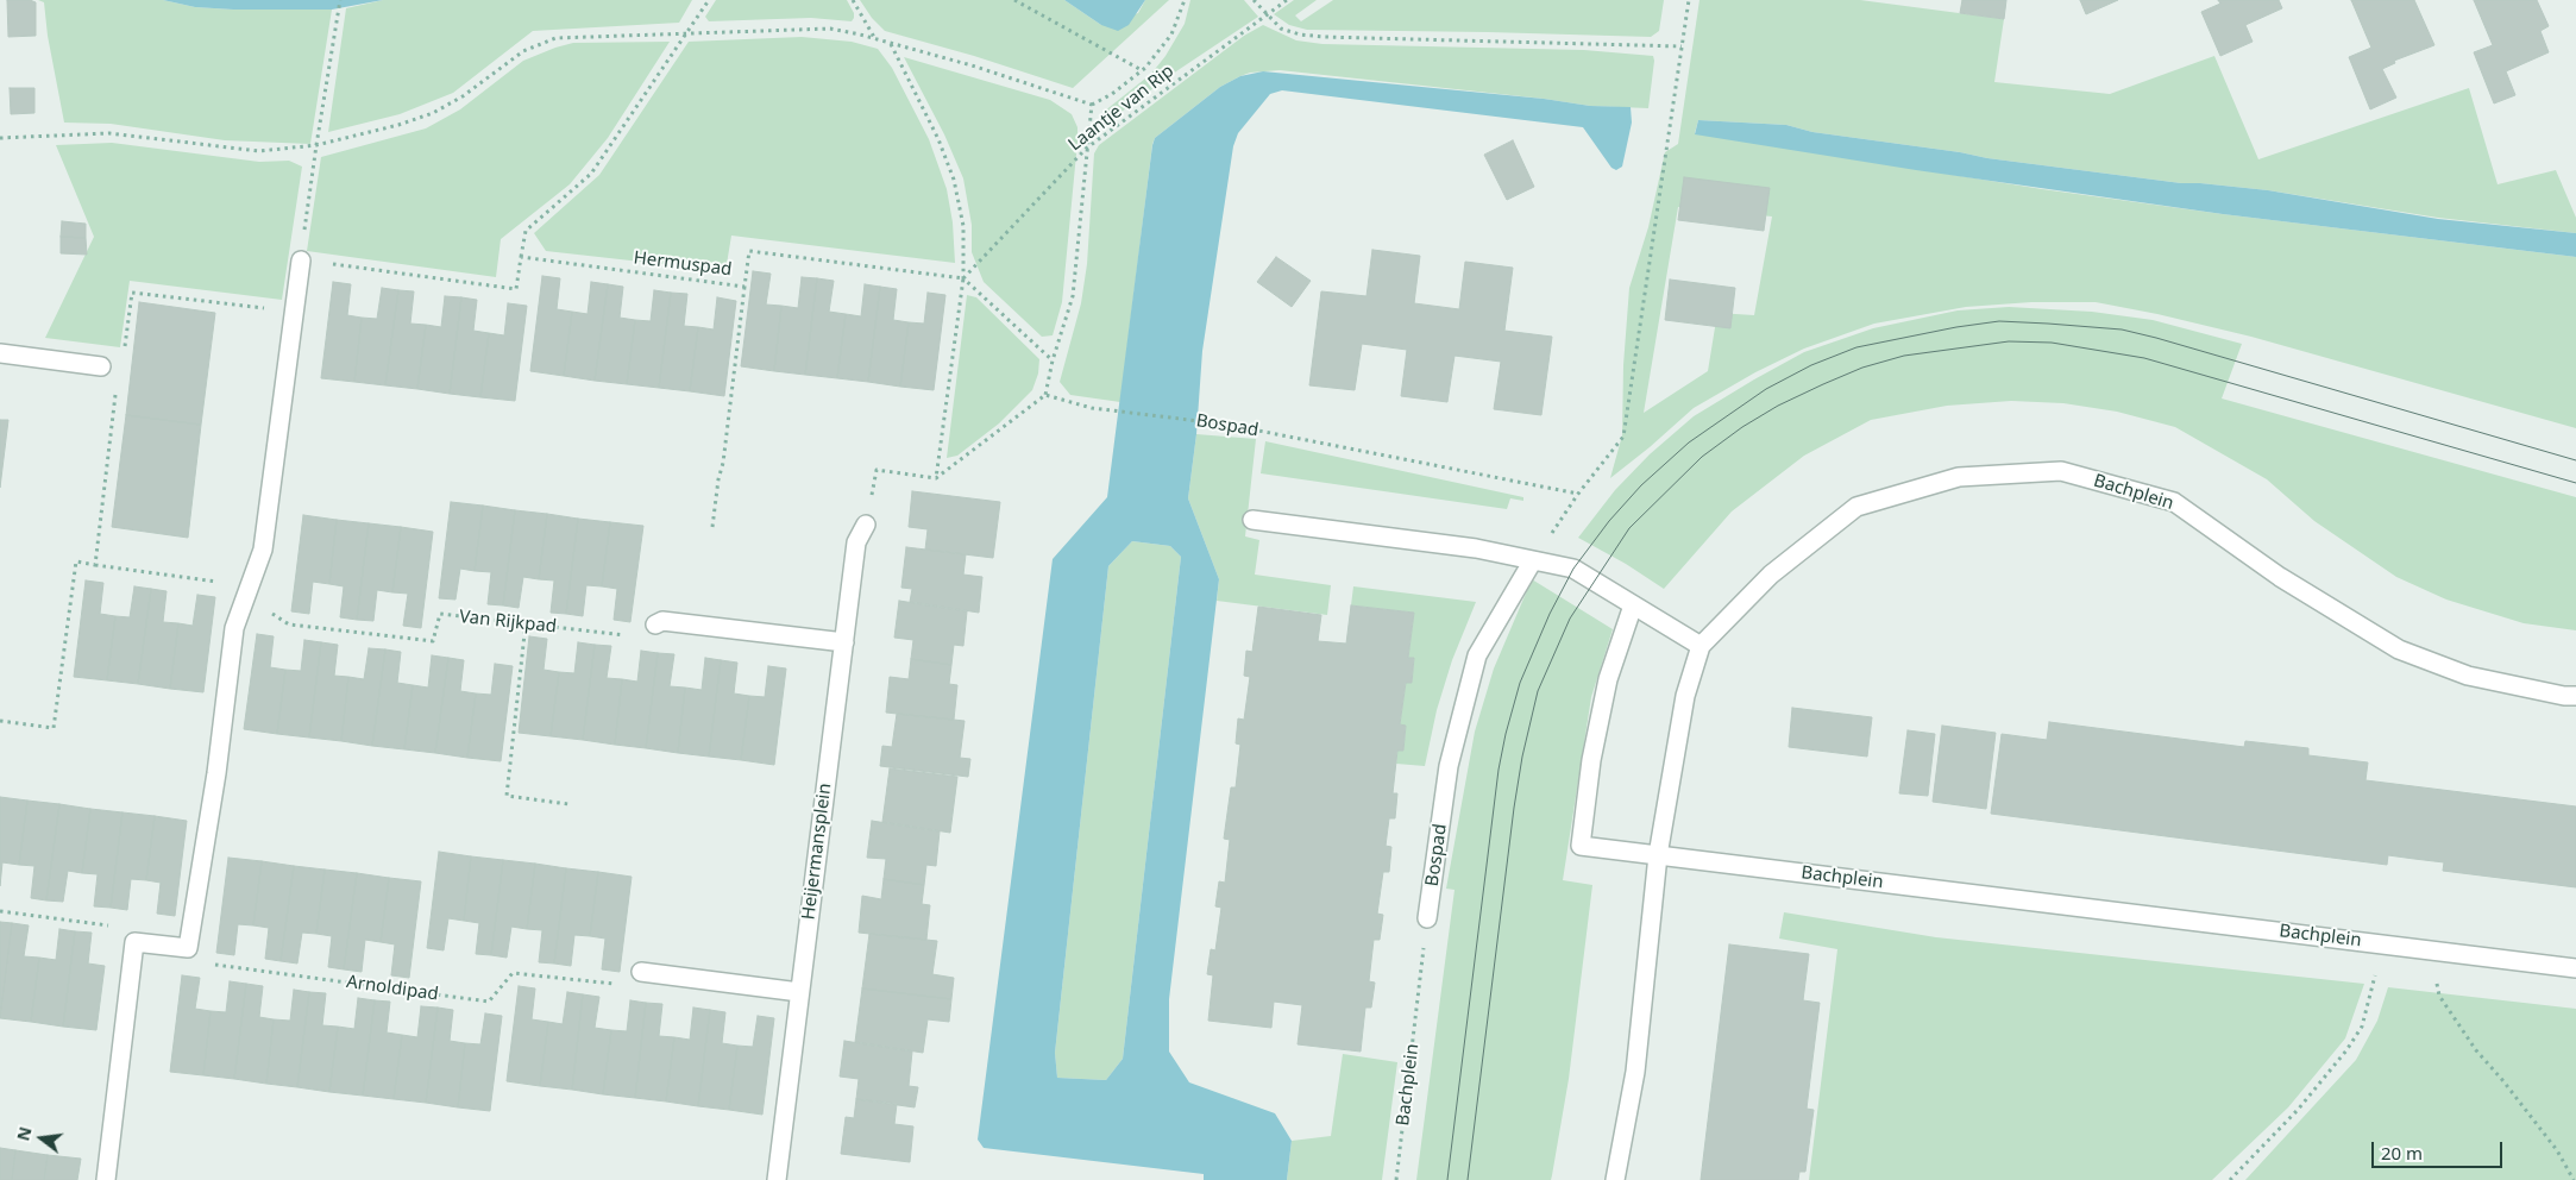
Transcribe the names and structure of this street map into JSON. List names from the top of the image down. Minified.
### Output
{"streets":{"street":["Bospad","Bachplein","Heijermansplein"],"path":["Laantje van Rip","Hermuspad","Van Rijkpad","Arnoldipad"]},"crossings":[["Laantje van Rip","Hermuspad"],["Bospad","Bachplein"]],"scale_bar":"20 m","north":"left"}
